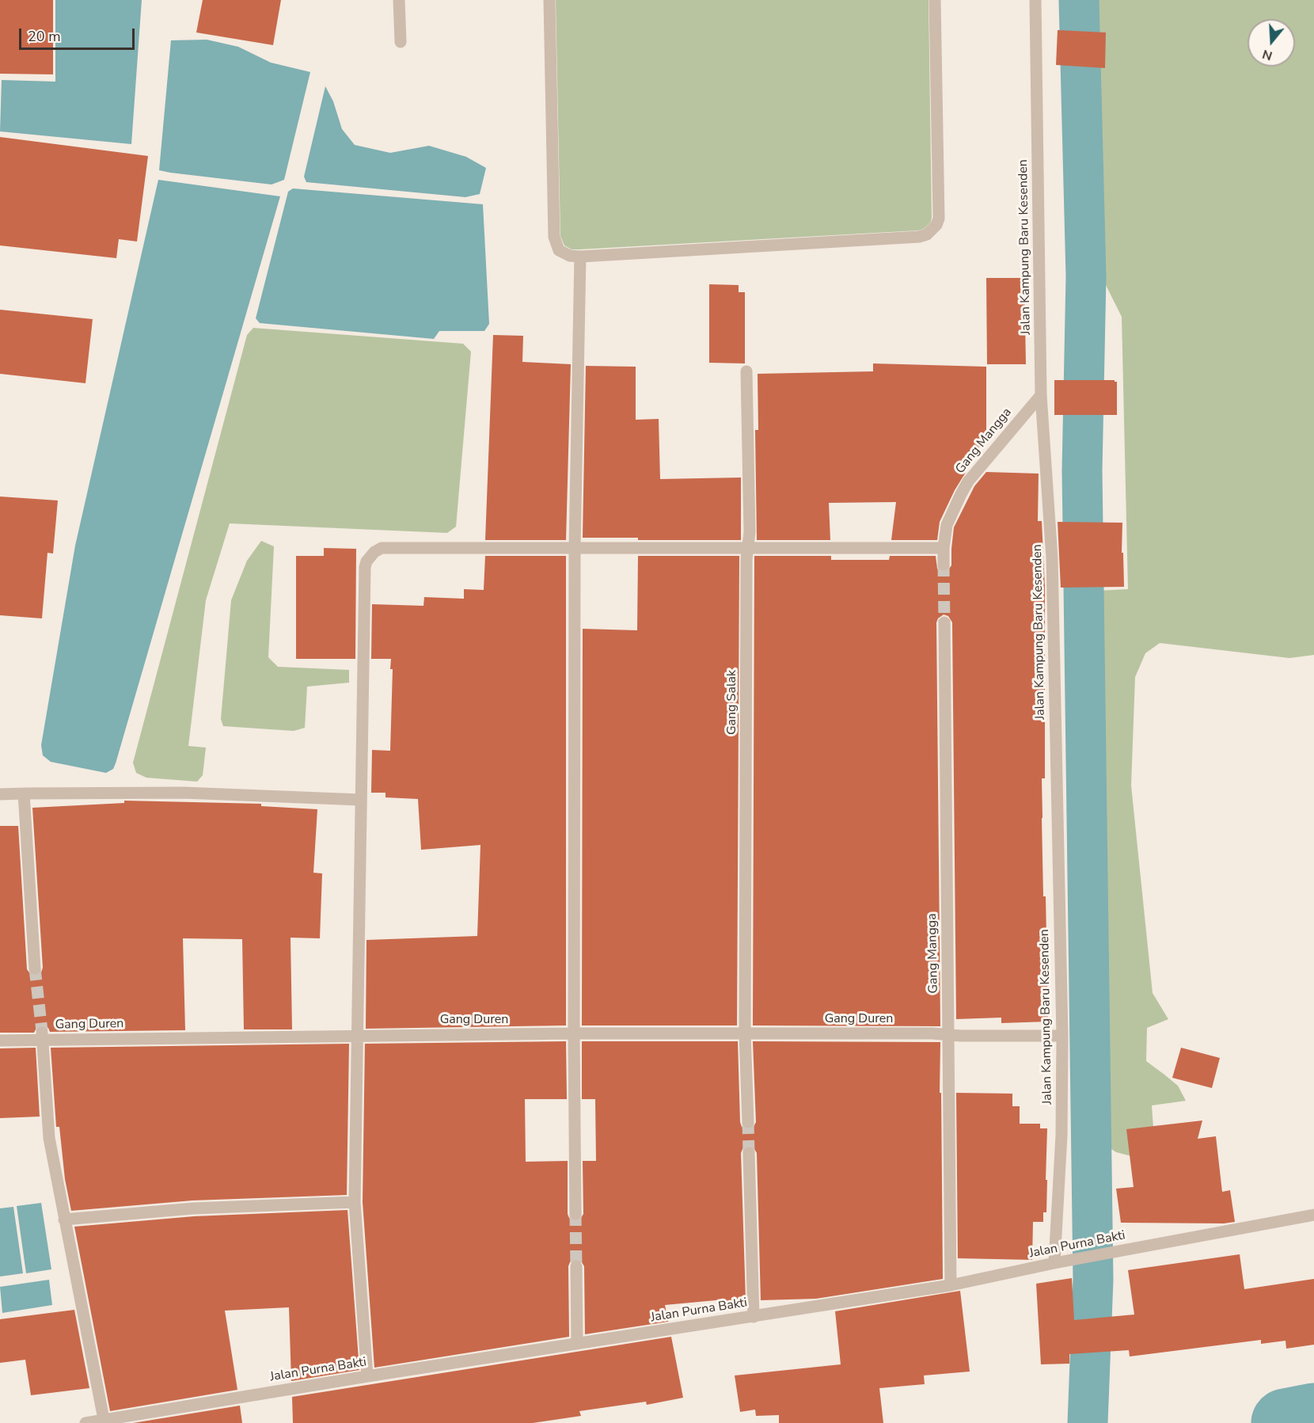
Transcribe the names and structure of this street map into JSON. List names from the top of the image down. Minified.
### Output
{"streets":{"street":["Jalan Kampung Baru Kesenden","Gang Mangga","Gang Salak","Gang Duren","Jalan Purna Bakti"]},"crossings":[["Jalan Kampung Baru Kesenden","Gang Mangga"],["Jalan Kampung Baru Kesenden","Gang Duren"],["Jalan Kampung Baru Kesenden","Jalan Purna Bakti"],["Gang Mangga","Gang Duren"],["Gang Mangga","Jalan Purna Bakti"],["Gang Salak","Gang Duren"]],"scale_bar":"20 m","north":"bottom"}
